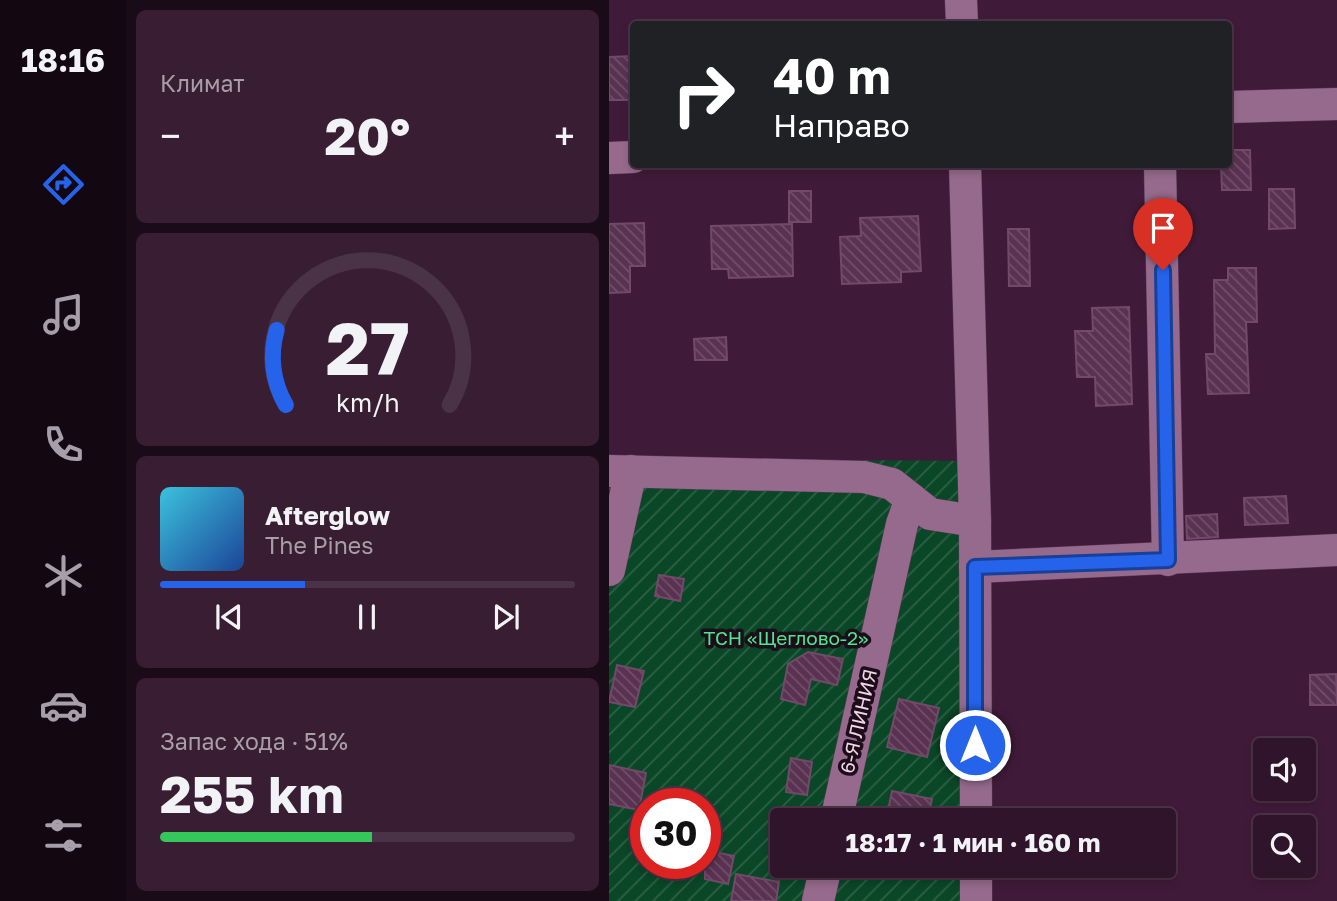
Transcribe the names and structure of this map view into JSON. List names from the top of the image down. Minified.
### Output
{"streets":{"street":["6-Я ЛИНИЯ"]},"parks":["ТСН «Щеглово-2»"],"page":{"tabs":"18:16","tile":["Климат",["Запас хода · 51%","255 km"]],"turn":["40 m","Направо"],"heat":["−","20°","+"],"song":["Afterglow","The Pines"],"limit":"30","trip":"18:17 · 1 мин · 160 m","gauge":["27","km/h"]}}
